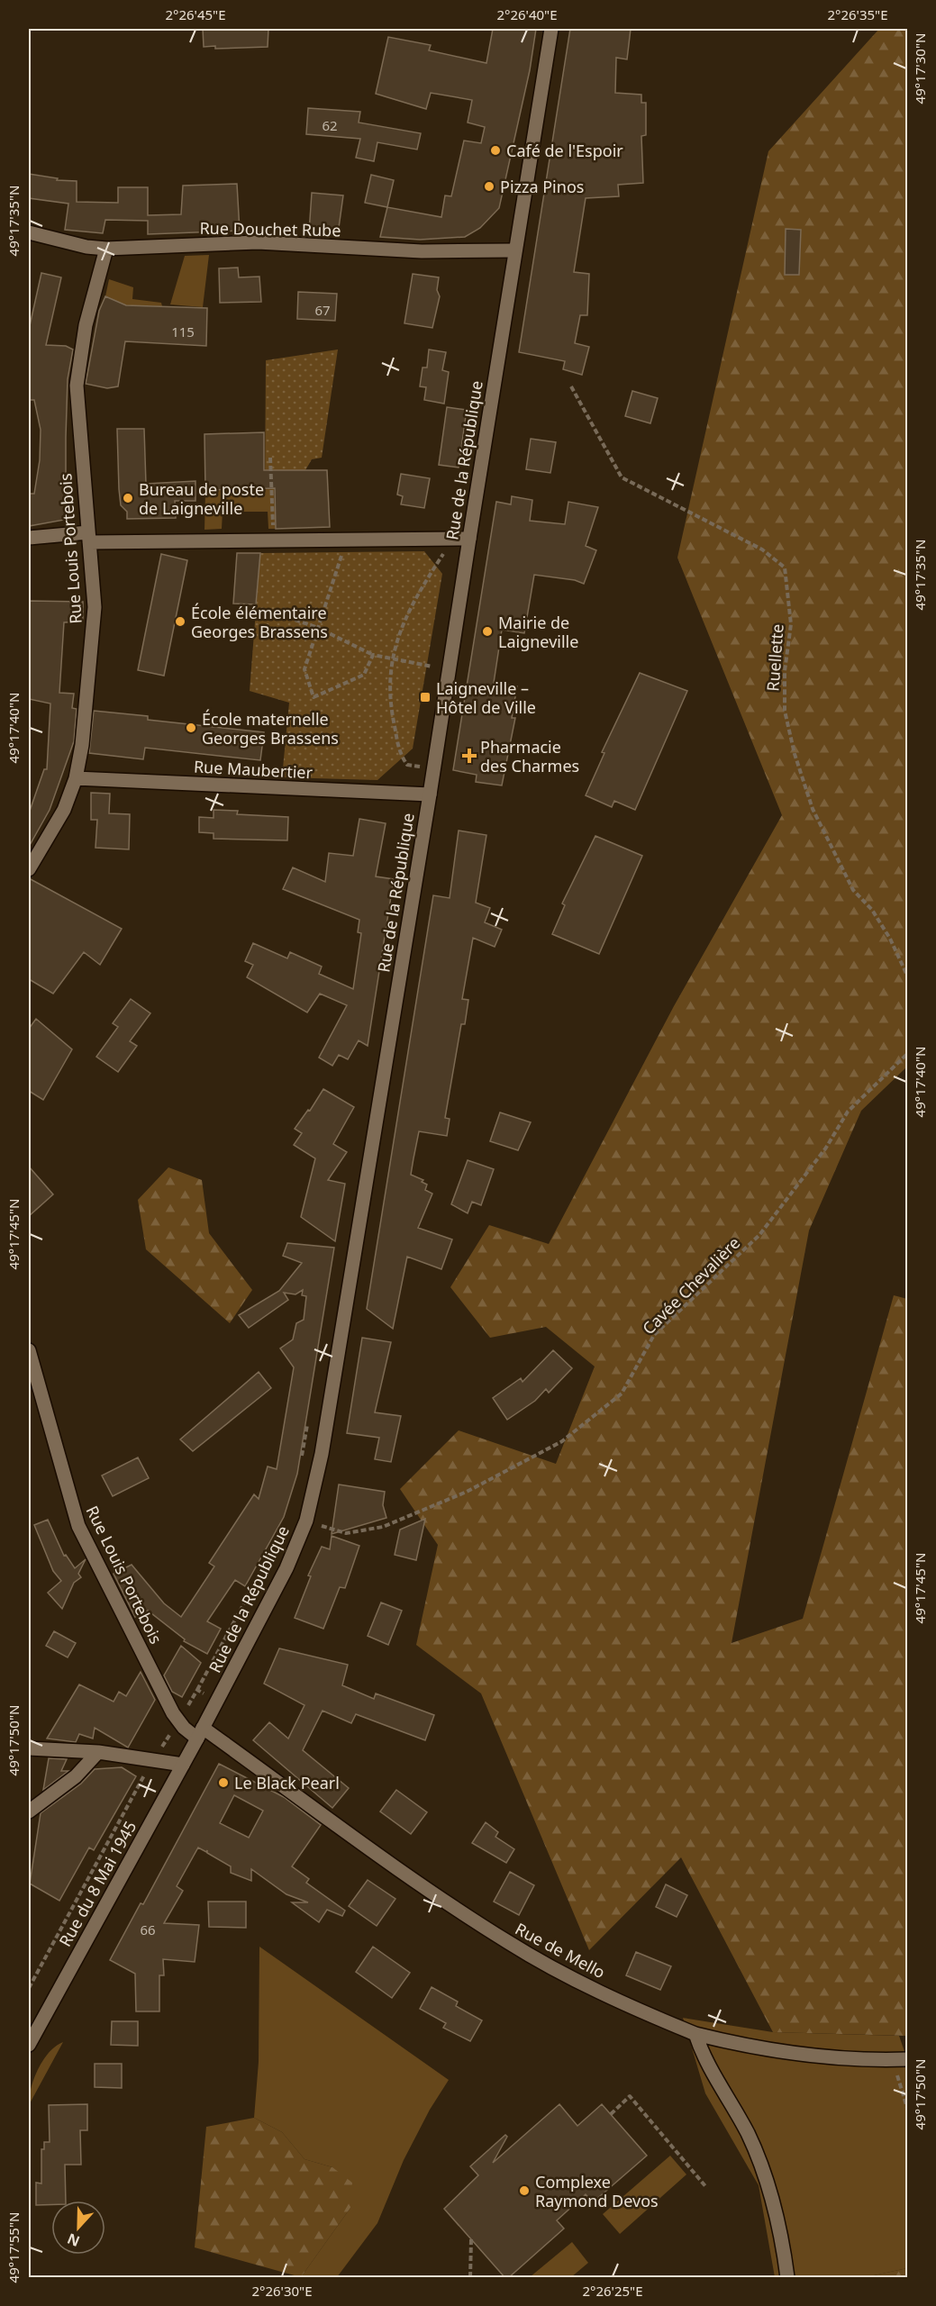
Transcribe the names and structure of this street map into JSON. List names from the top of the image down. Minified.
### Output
{"streets":{"street":["Rue Douchet Rube","Rue de la République","Rue Louis Portebois","Rue Maubertier","Rue du 8 Mai 1945","Rue de Mello"],"path":["Ruellette","Cavée Chevalière"]},"crossings":[["Rue Douchet Rube","Rue de la République"],["Rue Douchet Rube","Rue Louis Portebois"],["Rue de la République","Rue Louis Portebois"],["Rue de la République","Rue Maubertier"],["Rue de la République","Cavée Chevalière"],["Rue de la République","Rue du 8 Mai 1945"],["Rue de la République","Rue de Mello"],["Rue Louis Portebois","Rue Maubertier"],["Rue Louis Portebois","Rue du 8 Mai 1945"],["Rue Louis Portebois","Rue de Mello"],["Rue du 8 Mai 1945","Rue de Mello"]],"places":{"other":["Café de l'Espoir","Pizza Pinos","Bureau de poste de Laigneville","École élémentaire Georges Brassens","Mairie de Laigneville","École maternelle Georges Brassens","Le Black Pearl","Complexe Raymond Devos"],"transit":["Laigneville – Hôtel de Ville"],"health":["Pharmacie des Charmes"]},"house_numbers":["62","67","115","66"],"north":"bottom","coordinates":["2°26'45\"E","2°26'40\"E","2°26'35\"E","49°17'30\"N","49°17'35\"N","49°17'40\"N","49°17'45\"N","49°17'50\"N","49°17'55\"N","2°26'30\"E","2°26'25\"E"]}
